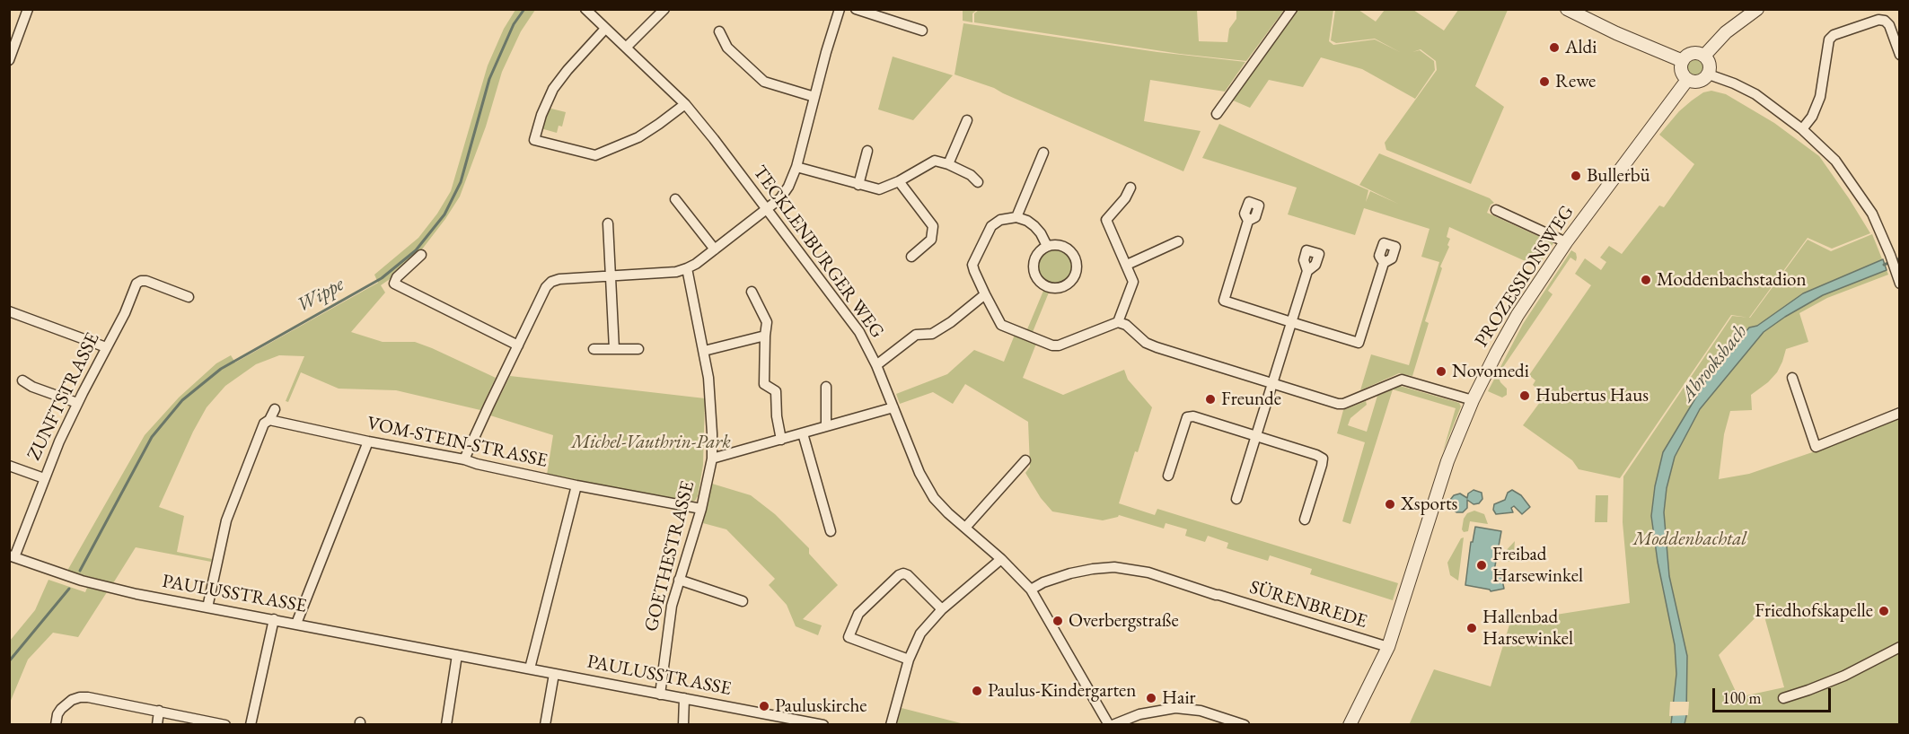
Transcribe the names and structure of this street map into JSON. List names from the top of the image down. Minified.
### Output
{"streets":{"street":["TECKLENBURGER WEG","PROZESSIONSWEG","ZUNFTSTRASSE","VOM-STEIN-STRASSE","GOETHESTRASSE","PAULUSSTRASSE","SÜRENBREDE"]},"crossings":[["TECKLENBURGER WEG","SÜRENBREDE"],["PROZESSIONSWEG","SÜRENBREDE"],["ZUNFTSTRASSE","PAULUSSTRASSE"],["VOM-STEIN-STRASSE","GOETHESTRASSE"],["GOETHESTRASSE","PAULUSSTRASSE"]],"water":["Wippe","Abrooksbach"],"parks":["Michel-Vauthrin-Park","Moddenbachtal"],"places":["Aldi","Rewe","Bullerbü","Moddenbachstadion","Novomedi","Hubertus Haus","Freunde","Xsports","Freibad Harsewinkel","Friedhofskapelle","Overbergstraße","Hallenbad Harsewinkel","Paulus-Kindergarten","Hair","Pauluskirche"],"scale_bar":"100 m"}
